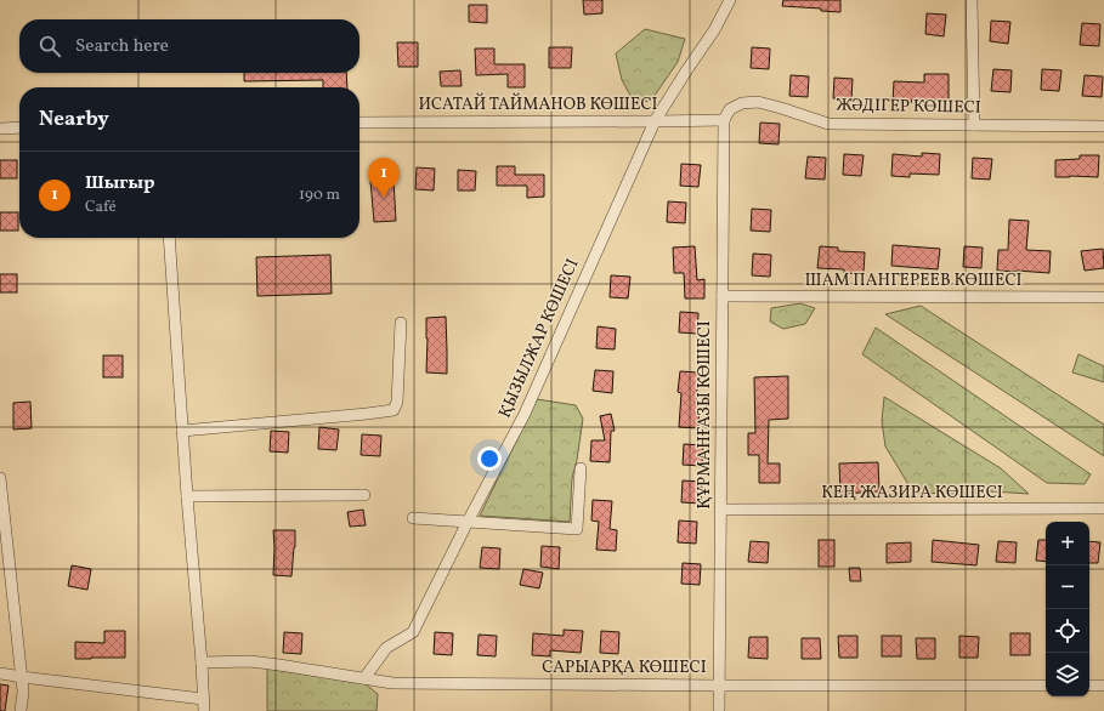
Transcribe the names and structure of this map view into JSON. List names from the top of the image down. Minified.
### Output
{"streets":{"street":["ИСАТАЙ ТАЙМАНОВ КӨШЕСІ","ЖӘДІГЕР КӨШЕСІ","ШАМ ПАНГЕРЕЕВ КӨШЕСІ","ҚЫЗЫЛЖАР КӨШЕСІ","ҚҰРМАНҒАЗЫ КӨШЕСІ","КЕҢ ЖАЗИРА КӨШЕСІ","САРЫАРҚА КӨШЕСІ"]},"crossings":[["ИСАТАЙ ТАЙМАНОВ КӨШЕСІ","ЖӘДІГЕР КӨШЕСІ"],["ИСАТАЙ ТАЙМАНОВ КӨШЕСІ","ҚЫЗЫЛЖАР КӨШЕСІ"],["ИСАТАЙ ТАЙМАНОВ КӨШЕСІ","ҚҰРМАНҒАЗЫ КӨШЕСІ"],["ЖӘДІГЕР КӨШЕСІ","ҚҰРМАНҒАЗЫ КӨШЕСІ"],["ШАМ ПАНГЕРЕЕВ КӨШЕСІ","ҚҰРМАНҒАЗЫ КӨШЕСІ"],["ҚЫЗЫЛЖАР КӨШЕСІ","САРЫАРҚА КӨШЕСІ"],["ҚҰРМАНҒАЗЫ КӨШЕСІ","КЕҢ ЖАЗИРА КӨШЕСІ"],["ҚҰРМАНҒАЗЫ КӨШЕСІ","САРЫАРҚА КӨШЕСІ"]],"page":{"search":"Search here","heading":"Nearby","list":[{"mark":"1","name":"Шыгыр","note":"Café","value":"190 m"}],"pins":"1","map_buttons":["+","−"]}}
